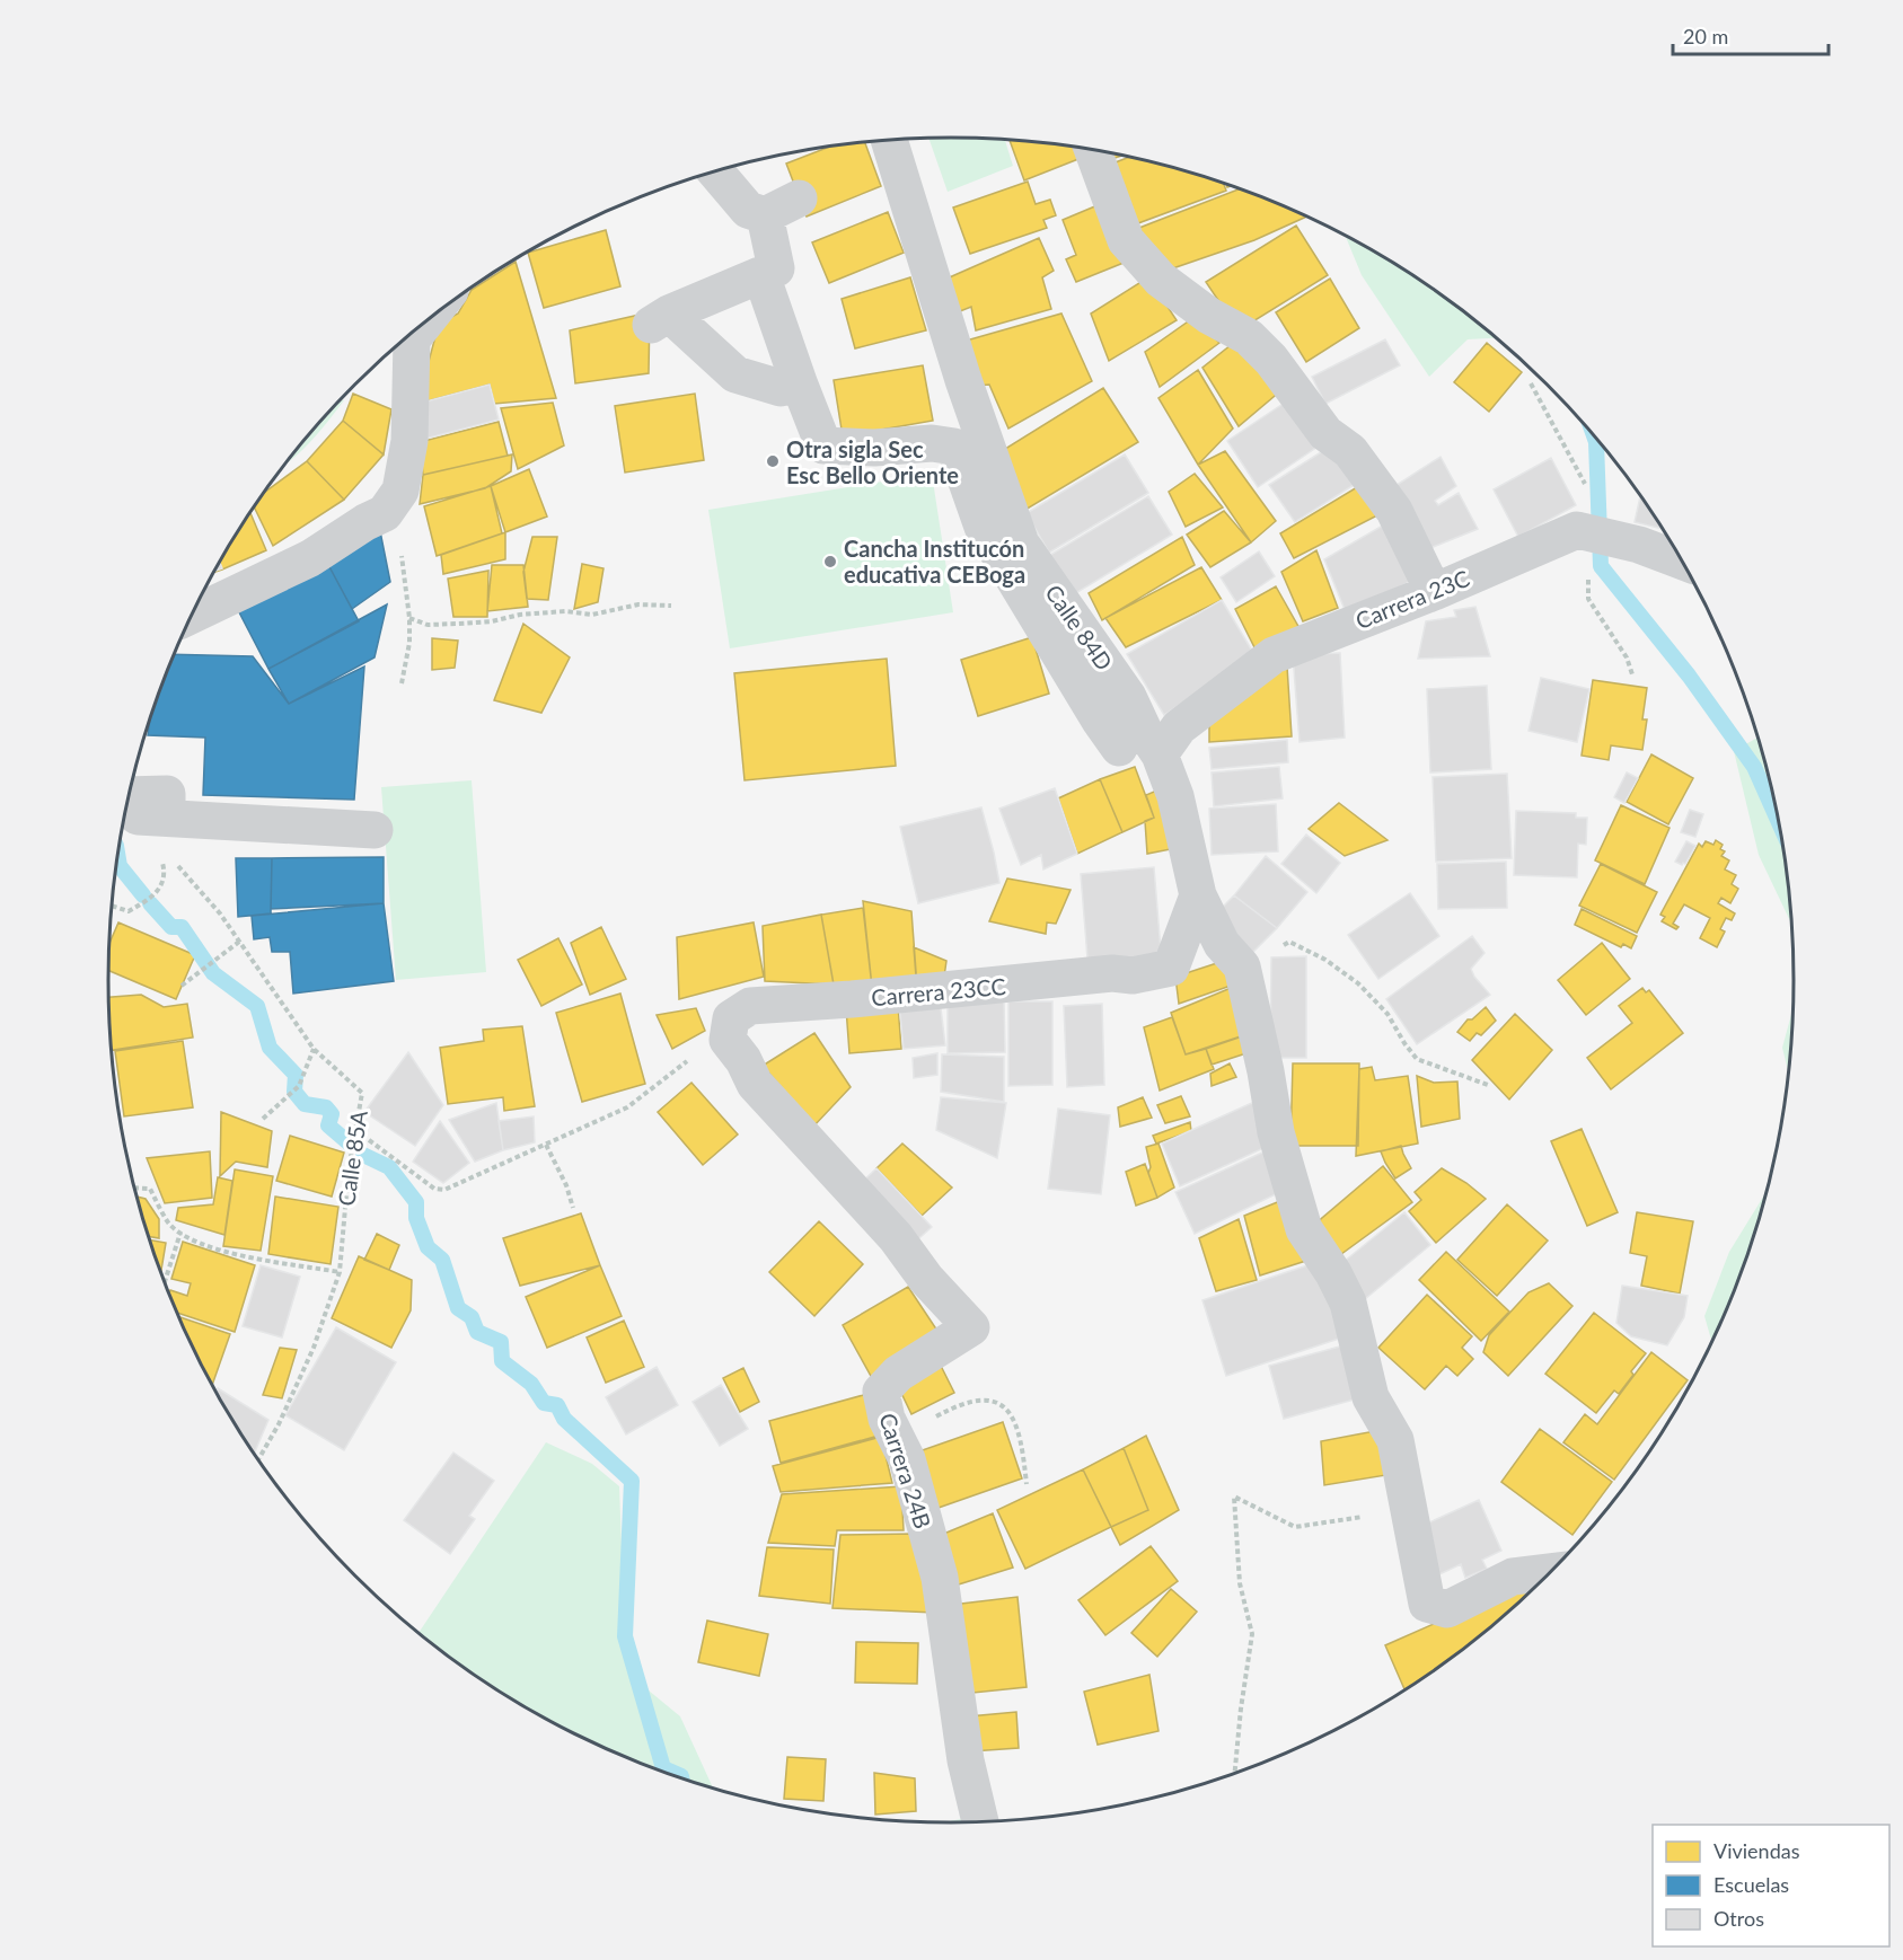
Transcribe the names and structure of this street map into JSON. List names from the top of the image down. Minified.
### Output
{"streets":{"street":["Carrera 23C","Calle 84D","Carrera 23CC","Carrera 24B"],"path":["Calle 85A"]},"crossings":[["Carrera 23C","Calle 84D"],["Calle 84D","Carrera 23CC"],["Carrera 23CC","Carrera 24B"]],"places":["Otra sigla Sec Esc Bello Oriente","Cancha Institucón educativa CEBoga"],"legend":["Viviendas","Escuelas","Otros"],"scale_bar":"20 m"}
